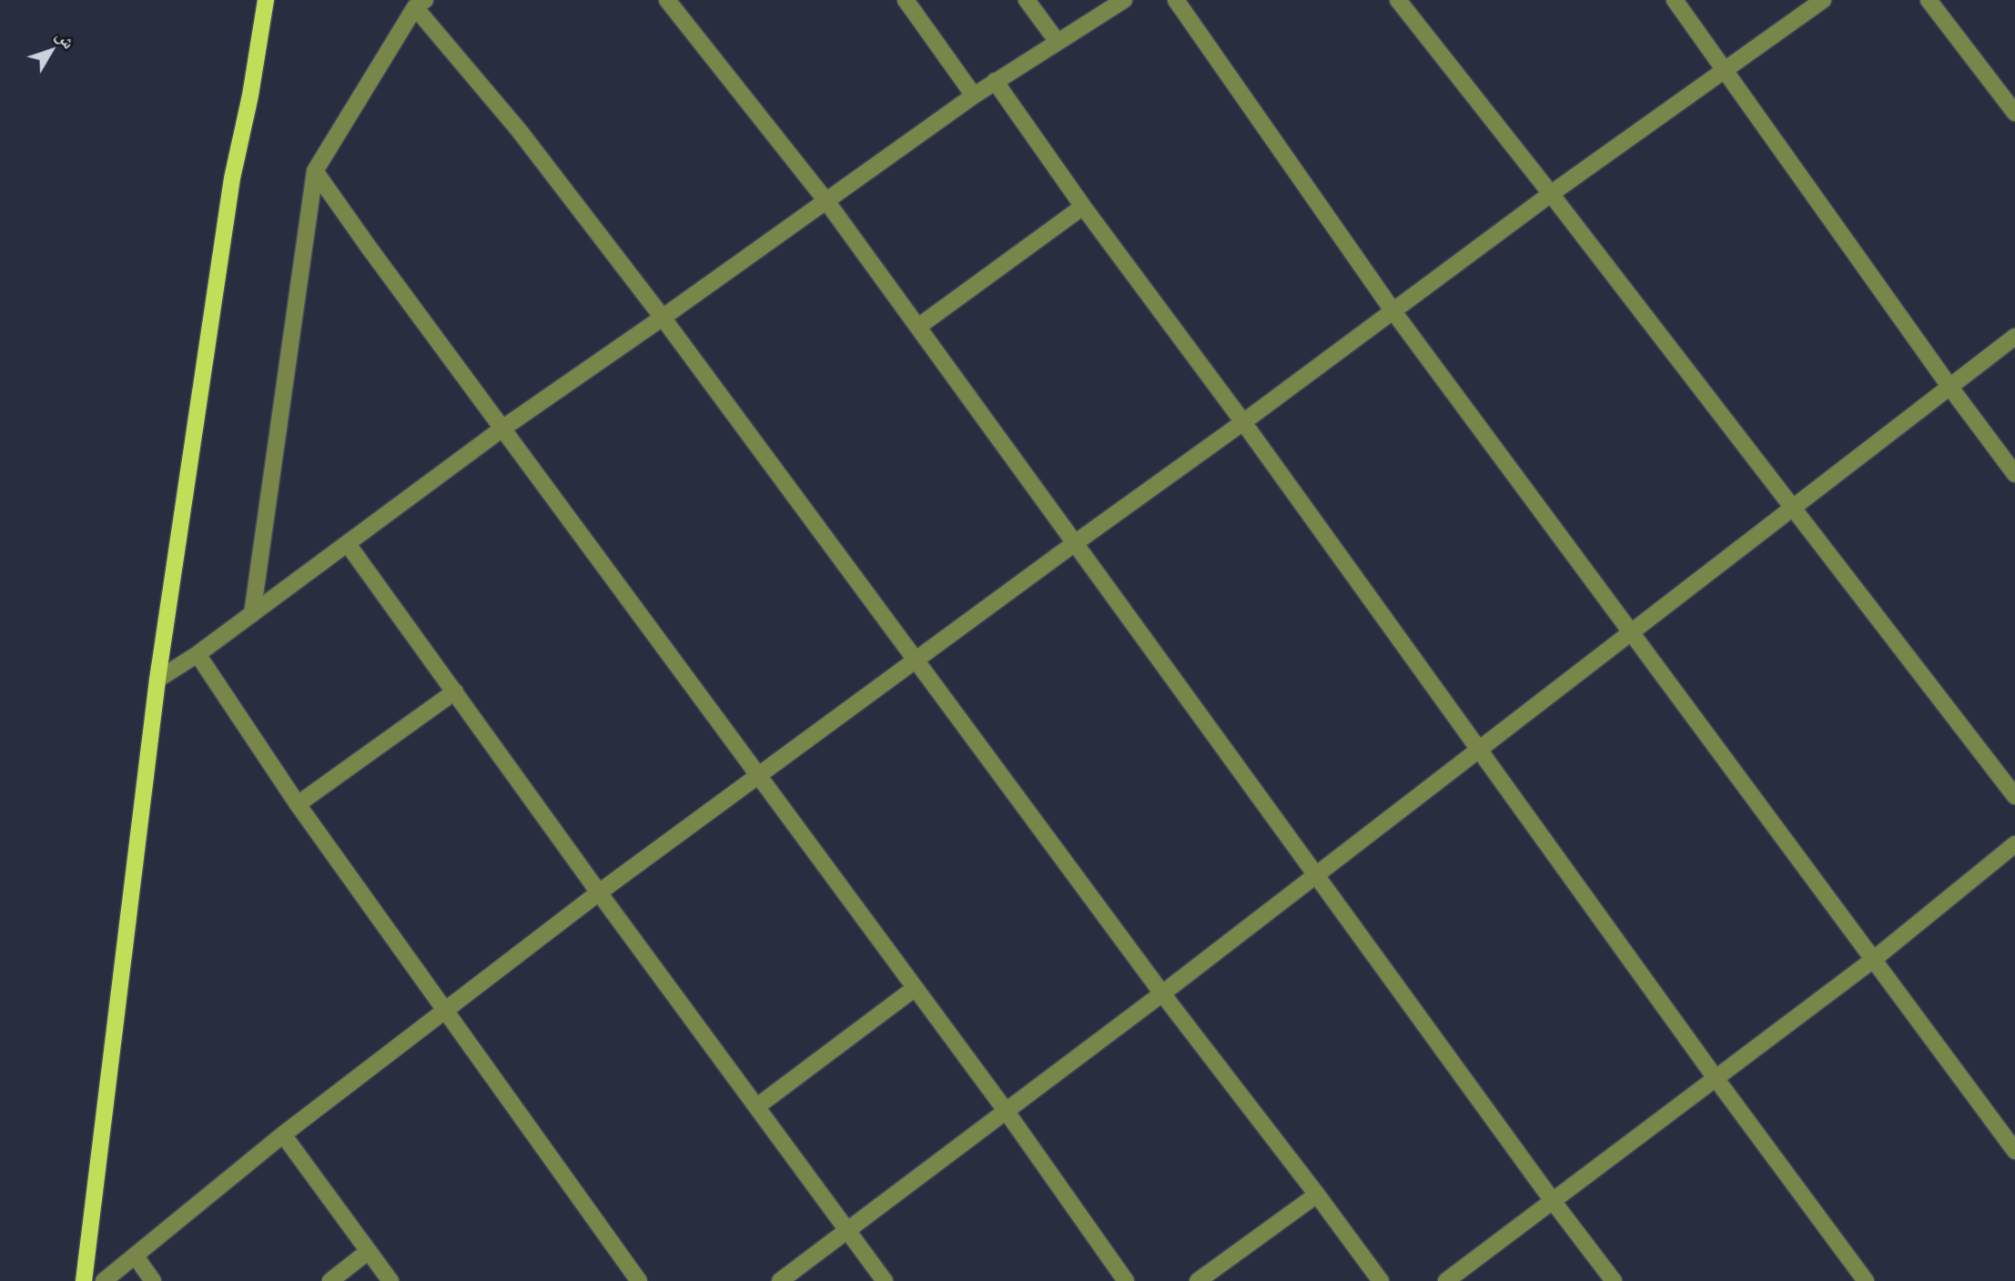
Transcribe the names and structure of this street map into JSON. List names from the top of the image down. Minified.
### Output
{"north":"top right"}
